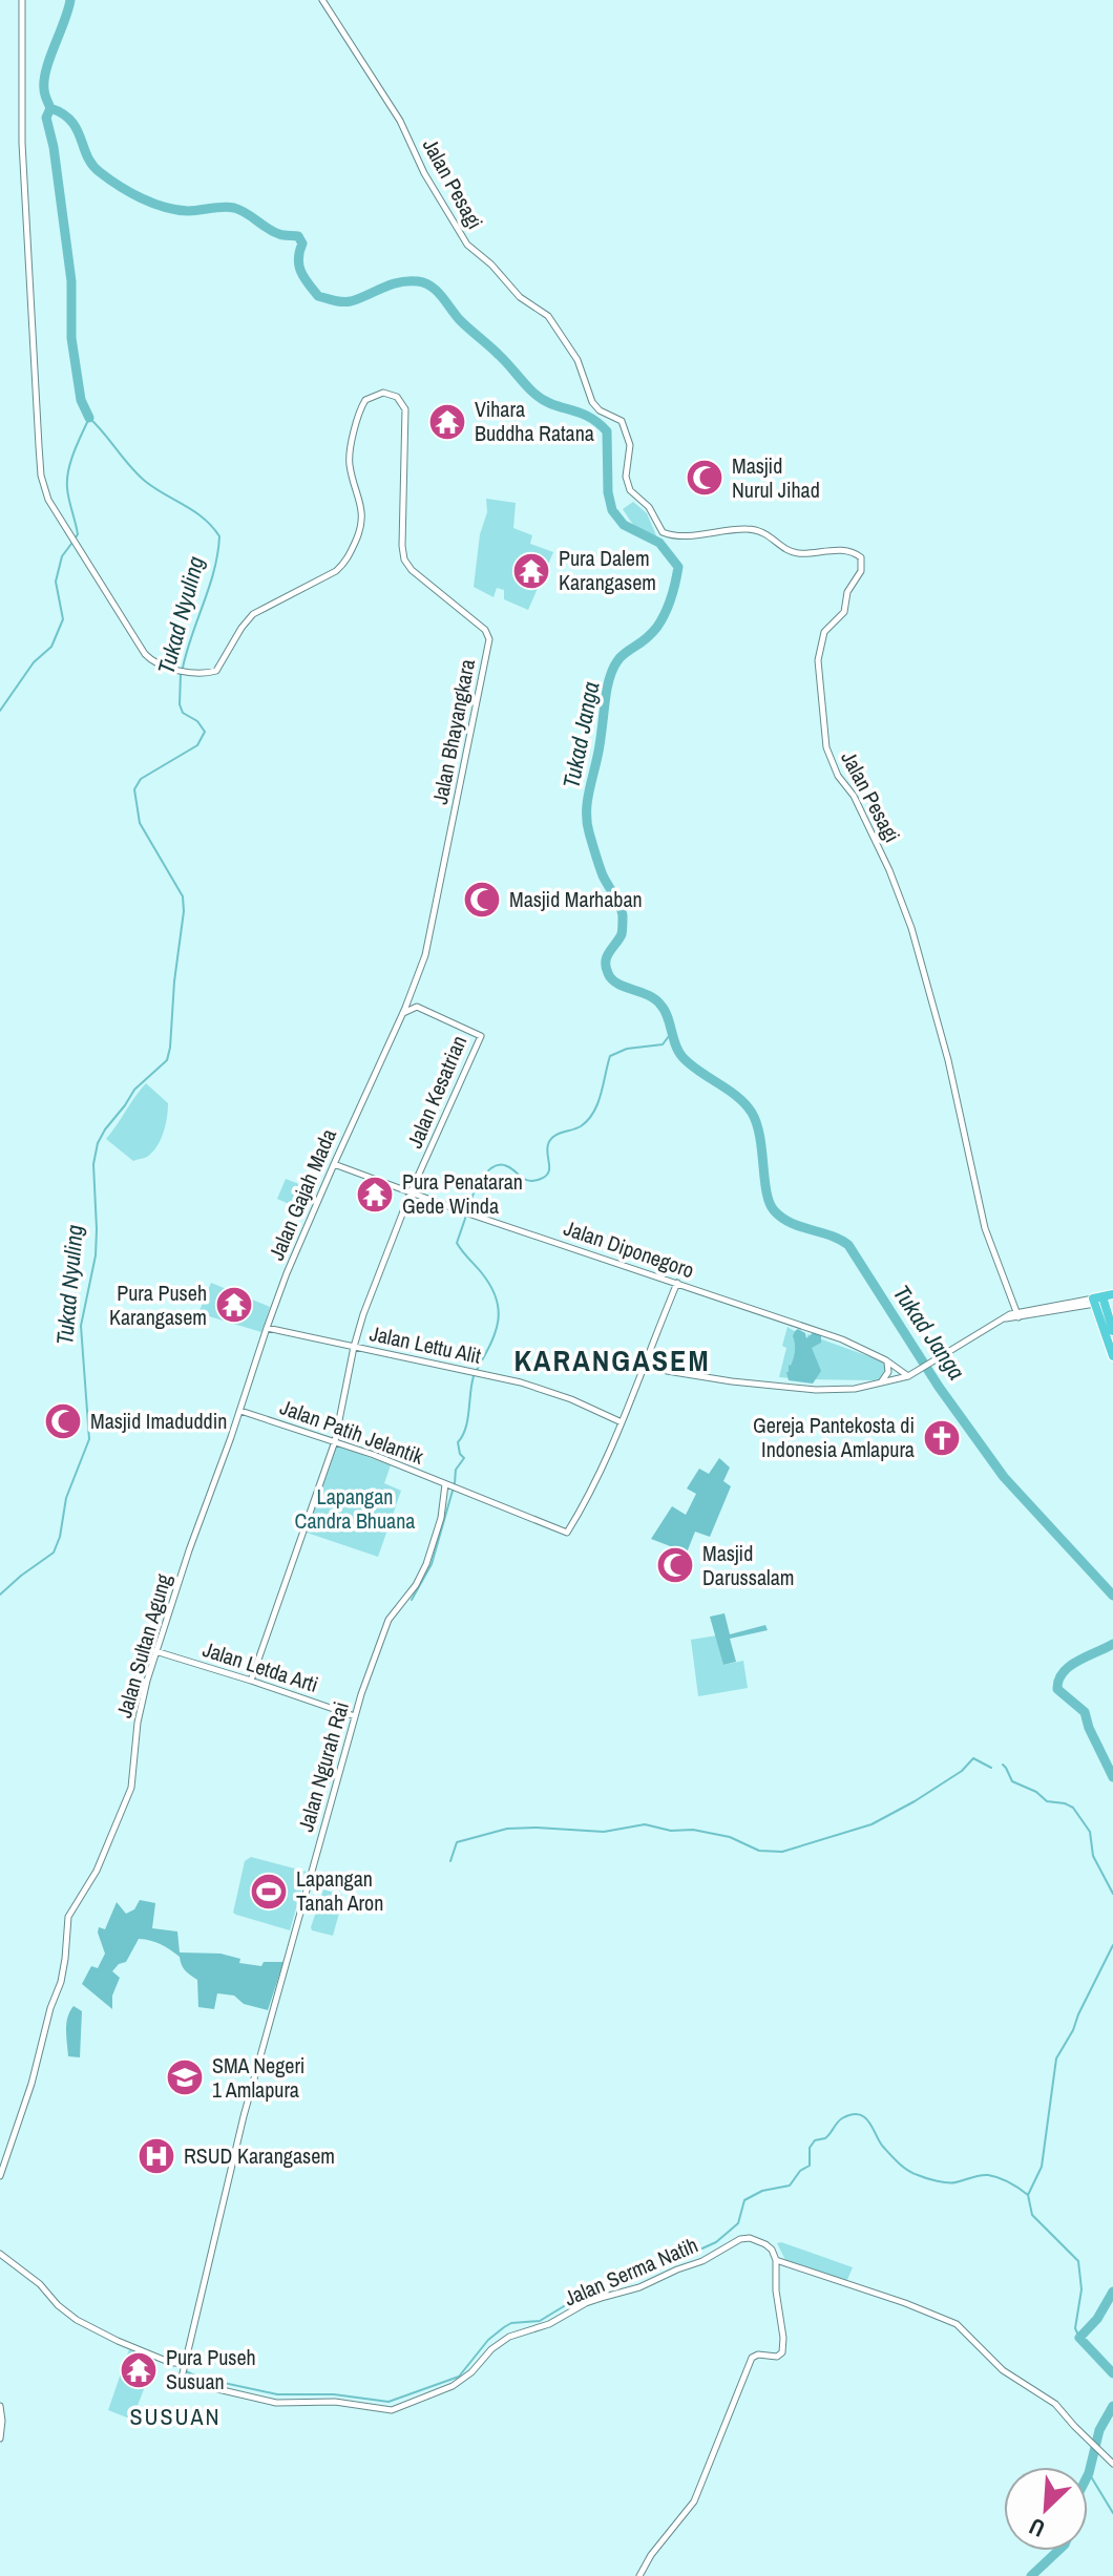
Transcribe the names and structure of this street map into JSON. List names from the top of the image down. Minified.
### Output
{"streets":{"street":["Jalan Pesagi","Jalan Bhayangkara","Jalan Kesatrian","Jalan Gajah Mada","Jalan Diponegoro","Jalan Lettu Alit","Jalan Patih Jelantik","Jalan Sultan Agung","Jalan Letda Arti","Jalan Ngurah Rai","Jalan Serma Natih"]},"crossings":[["Jalan Bhayangkara","Jalan Gajah Mada"],["Jalan Kesatrian","Jalan Diponegoro"],["Jalan Gajah Mada","Jalan Diponegoro"],["Jalan Gajah Mada","Jalan Lettu Alit"],["Jalan Gajah Mada","Jalan Patih Jelantik"],["Jalan Gajah Mada","Jalan Sultan Agung"],["Jalan Lettu Alit","Jalan Patih Jelantik"],["Jalan Patih Jelantik","Jalan Sultan Agung"],["Jalan Patih Jelantik","Jalan Ngurah Rai"],["Jalan Sultan Agung","Jalan Letda Arti"],["Jalan Letda Arti","Jalan Ngurah Rai"]],"districts":["KARANGASEM","SUSUAN"],"water":["Tukad Nyuling","Tukad Janga"],"parks":["Lapangan Candra Bhuana"],"places":{"temple":["Vihara Buddha Ratana","Pura Dalem Karangasem","Pura Penataran Gede Winda","Pura Puseh Karangasem","Pura Puseh Susuan"],"mosque":["Masjid Nurul Jihad","Masjid Marhaban","Masjid Imaduddin","Masjid Darussalam"],"church":["Gereja Pantekosta di Indonesia Amlapura"],"sports":["Lapangan Tanah Aron"],"school or university":["SMA Negeri 1 Amlapura"],"hospital":["RSUD Karangasem"]},"north":"bottom left"}
